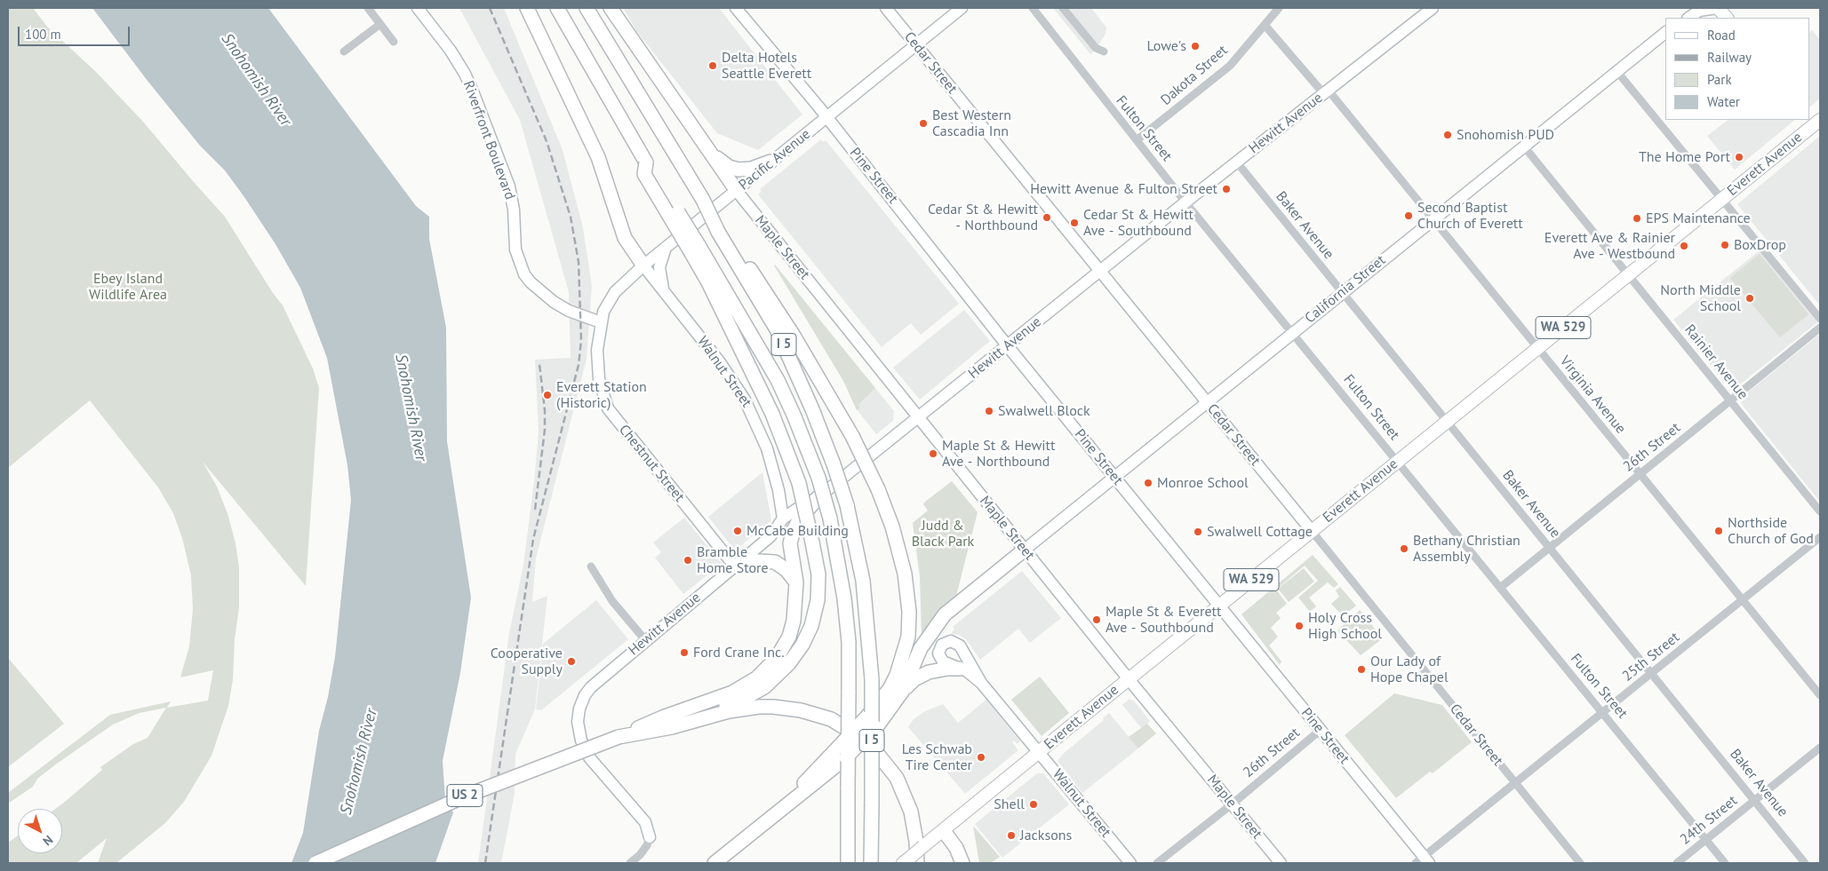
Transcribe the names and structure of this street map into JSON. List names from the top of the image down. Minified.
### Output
{"streets":{"highway":["I 5","US 2"],"main road":["Everett Avenue","WA 529"],"street":["Cedar Street","Dakota Street","Hewitt Avenue","Fulton Street","Riverfront Boulevard","Pacific Avenue","Pine Street","Baker Avenue","Maple Street","California Street","Rainier Avenue","Walnut Street","Virginia Avenue","26th Street","Chestnut Street","25th Street","24th Street"]},"crossings":[["Cedar Street","Hewitt Avenue"],["Cedar Street","Pacific Avenue"],["Cedar Street","Everett Avenue"],["Cedar Street","California Street"],["Cedar Street","25th Street"],["Dakota Street","Fulton Street"],["Hewitt Avenue","Fulton Street"],["Hewitt Avenue","Pine Street"],["Hewitt Avenue","Baker Avenue"],["Hewitt Avenue","Maple Street"],["Hewitt Avenue","Walnut Street"],["Hewitt Avenue","Virginia Avenue"],["Hewitt Avenue","Chestnut Street"],["Fulton Street","Everett Avenue"],["Fulton Street","California Street"],["Fulton Street","26th Street"],["Fulton Street","25th Street"],["Fulton Street","24th Street"],["Riverfront Boulevard","Pacific Avenue"],["Riverfront Boulevard","Chestnut Street"],["Pacific Avenue","Pine Street"],["Pacific Avenue","Maple Street"],["Pacific Avenue","Walnut Street"],["Pacific Avenue","Chestnut Street"],["Everett Avenue","Pine Street"],["Everett Avenue","Baker Avenue"],["Everett Avenue","Maple Street"],["Everett Avenue","Rainier Avenue"],["Everett Avenue","Walnut Street"],["Everett Avenue","Virginia Avenue"],["Pine Street","California Street"],["Pine Street","26th Street"],["Pine Street","25th Street"],["Baker Avenue","California Street"],["Baker Avenue","26th Street"],["Baker Avenue","25th Street"],["Baker Avenue","24th Street"],["Maple Street","California Street"],["Maple Street","26th Street"],["California Street","Rainier Avenue"],["California Street","Virginia Avenue"],["Rainier Avenue","26th Street"],["Virginia Avenue","26th Street"],["Virginia Avenue","25th Street"]],"water":["Snohomish River"],"parks":["Ebey Island Wildlife Area","Judd & Black Park"],"places":["Lowe's","Delta Hotels Seattle Everett","Best Western Cascadia Inn","Snohomish PUD","The Home Port","Hewitt Avenue & Fulton Street","Second Baptist Church of Everett","Cedar St & Hewitt - Northbound","EPS Maintenance","Cedar St & Hewitt Ave - Southbound","BoxDrop","Everett Ave & Rainier Ave - Westbound","North Middle School","Everett Station (Historic)","Swalwell Block","Maple St & Hewitt Ave - Northbound","Monroe School","McCabe Building","Northside Church of God","Swalwell Cottage","Bethany Christian Assembly","Bramble Home Store","Maple St & Everett Ave - Southbound","Holy Cross High School","Ford Crane Inc.","Cooperative Supply","Our Lady of Hope Chapel","Les Schwab Tire Center","Shell","Jacksons"],"legend":["Road","Railway","Park","Water"],"scale_bar":"100 m","north":"bottom right"}
